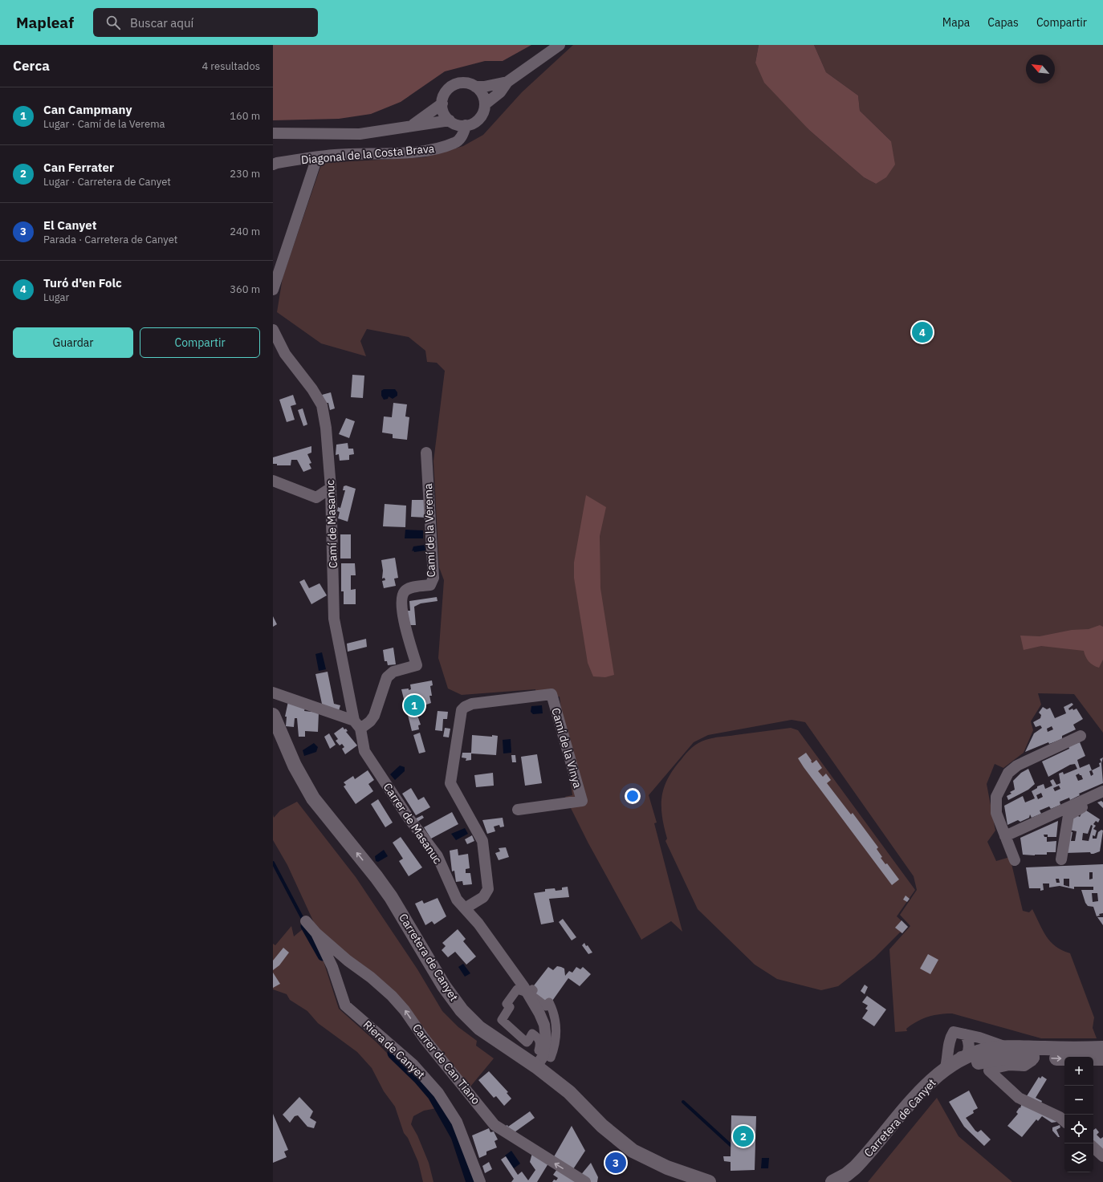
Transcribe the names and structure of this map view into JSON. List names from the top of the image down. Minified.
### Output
{"streets":{"street":["Diagonal de la Costa Brava","Camí de Masanuc","Camí de la Verema","Camí de la Vinya","Carrer de Masanuc","Carretera de Canyet","Riera de Canyet","Carrer de Can Tiano"]},"crossings":[["Camí de Masanuc","Camí de la Verema"],["Camí de Masanuc","Carrer de Masanuc"],["Camí de la Verema","Carrer de Masanuc"],["Camí de la Vinya","Carrer de Masanuc"],["Carrer de Masanuc","Carretera de Canyet"],["Riera de Canyet","Carrer de Can Tiano"]],"one_way":["Carrer de Can Tiano"],"north":"top left","page":{"header":"Mapleaf","search":"Buscar aquí","nav":["Mapa","Capas","Compartir"],"heading":["Cerca","4 resultados"],"list":[{"mark":"1","name":"Can Campmany","note":"Lugar · Camí de la Verema","value":"160 m"},{"mark":"2","name":"Can Ferrater","note":"Lugar · Carretera de Canyet","value":"230 m"},{"mark":"3","name":"El Canyet","note":"Parada · Carretera de Canyet","value":"240 m"},{"mark":"4","name":"Turó d'en Folc","note":"Lugar","value":"360 m"}],"buttons":["Guardar","Compartir"],"pins":["4","1","2","3"],"map_buttons":["+","−"]}}
